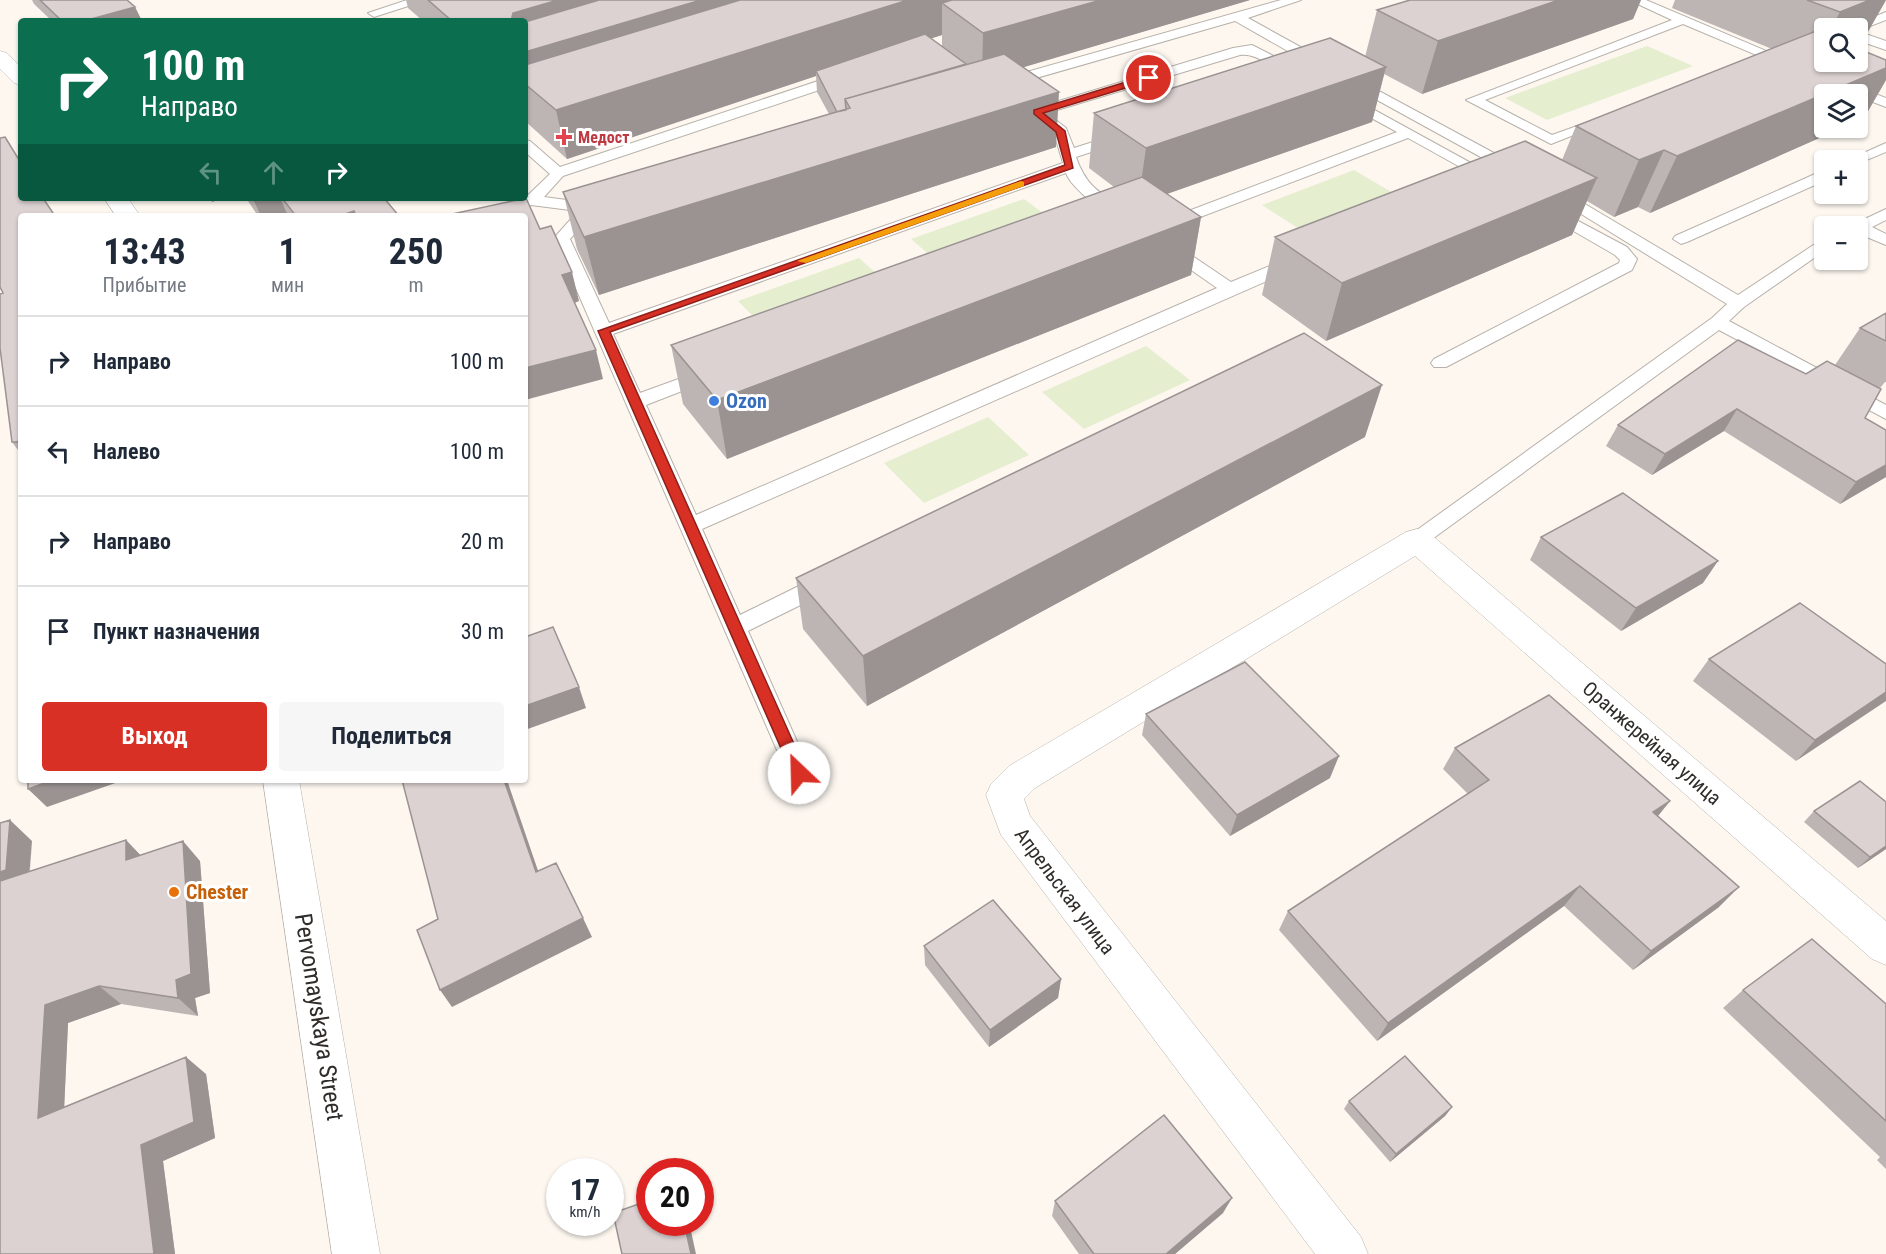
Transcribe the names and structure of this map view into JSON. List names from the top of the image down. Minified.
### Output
{"streets":{"street":["Оранжерейная улица","Апрельская улица","Pervomayskaya Street"]},"crossings":[["Оранжерейная улица","Апрельская улица"]],"places":{"health":["Медост"],"other":["Ozon","Chester"]},"page":{"map_buttons":["+","−"],"turn":["100 m","Направо"],"eta":["13:43","Прибытие","1","мин","250","m"],"list":[{"name":"Направо","value":"100 m"},{"name":"Налево","value":"100 m"},{"name":"Направо","value":"20 m"},{"name":"Пункт назначения","value":"30 m"}],"buttons":["Выход","Поделиться"],"speed":"17 km/h","limit":"20"}}
